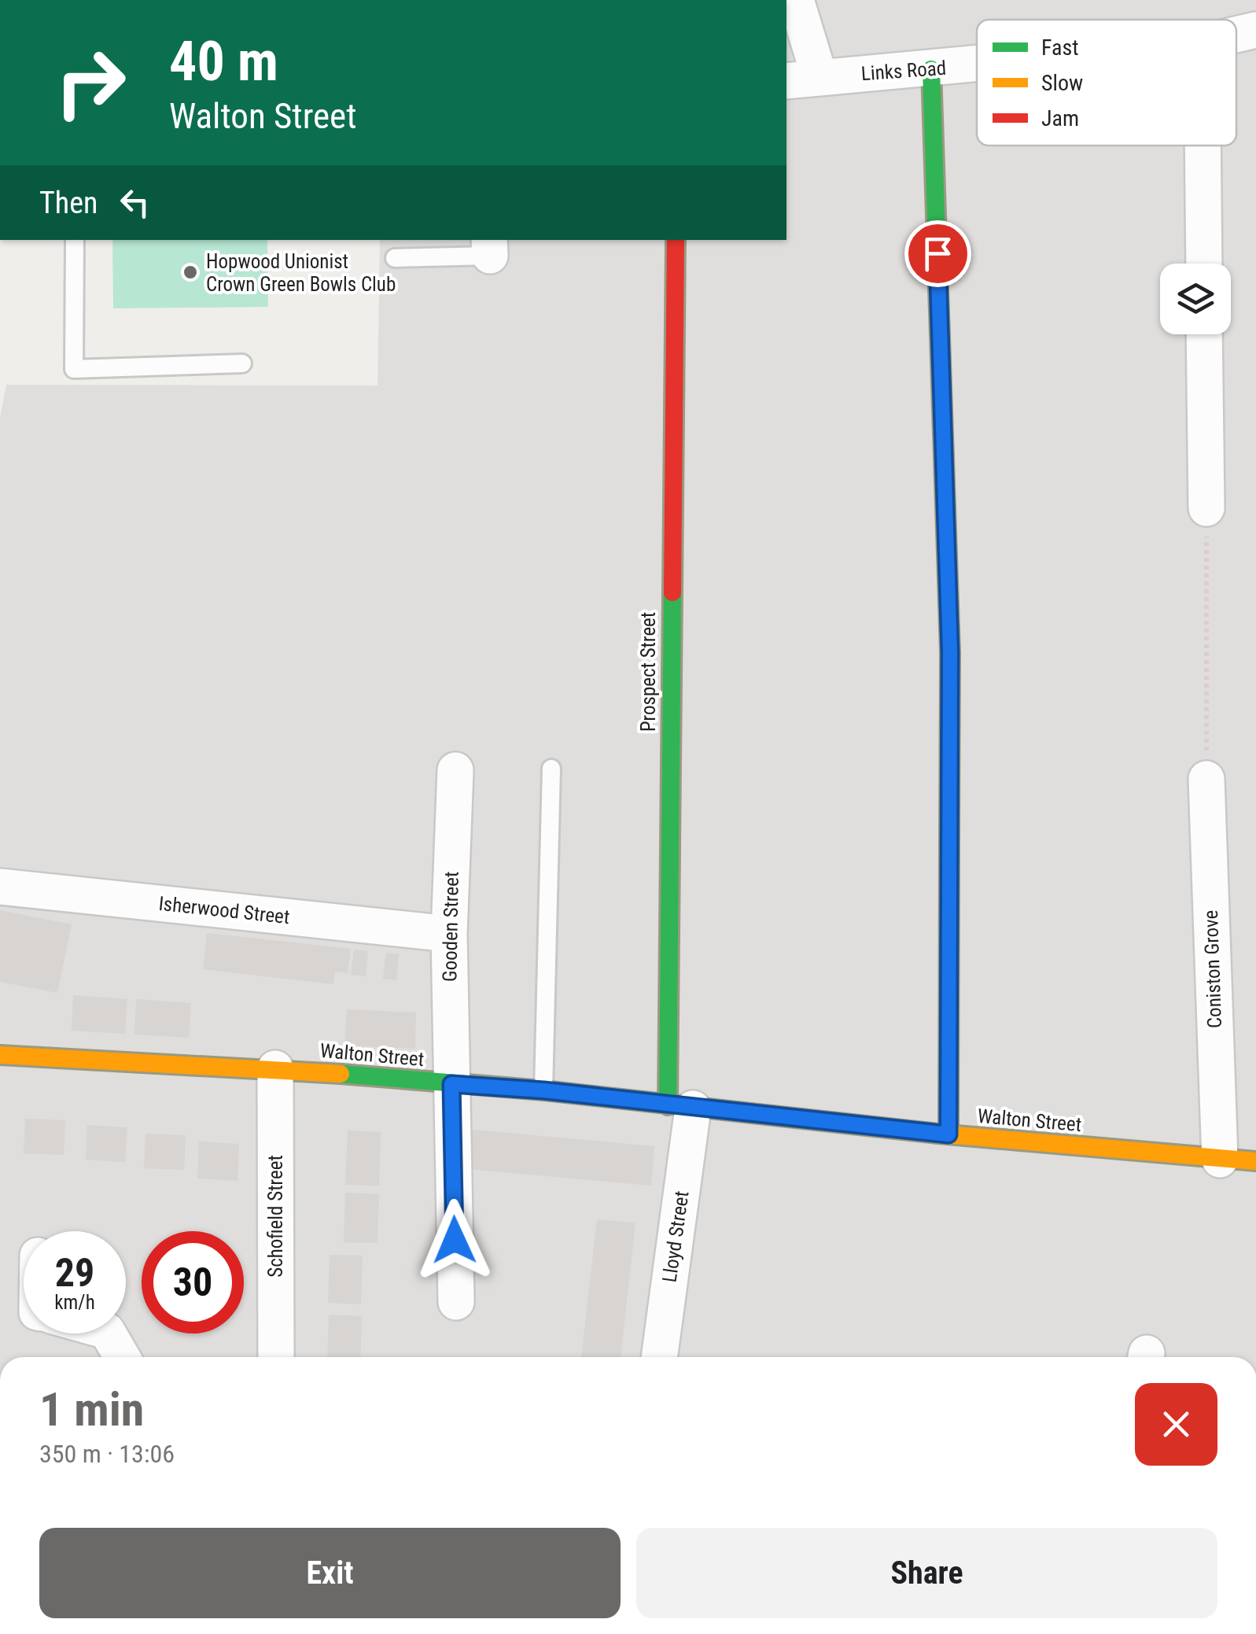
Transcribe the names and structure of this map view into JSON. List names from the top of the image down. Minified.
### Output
{"streets":{"street":["Links Road","Prospect Street","Isherwood Street","Gooden Street","Coniston Grove","Walton Street","Schofield Street","Lloyd Street"]},"crossings":[["Prospect Street","Walton Street"],["Prospect Street","Lloyd Street"],["Isherwood Street","Gooden Street"],["Gooden Street","Walton Street"],["Coniston Grove","Walton Street"],["Walton Street","Schofield Street"],["Walton Street","Lloyd Street"]],"places":["Hopwood Unionist Crown Green Bowls Club"],"legend":["Fast","Slow","Jam"],"page":{"turn":["40 m","Walton Street"],"then":"Then","speed":"29 km/h","limit":"30","heading":["1 min","350 m · 13:06"],"buttons":["Exit","Share"]}}
